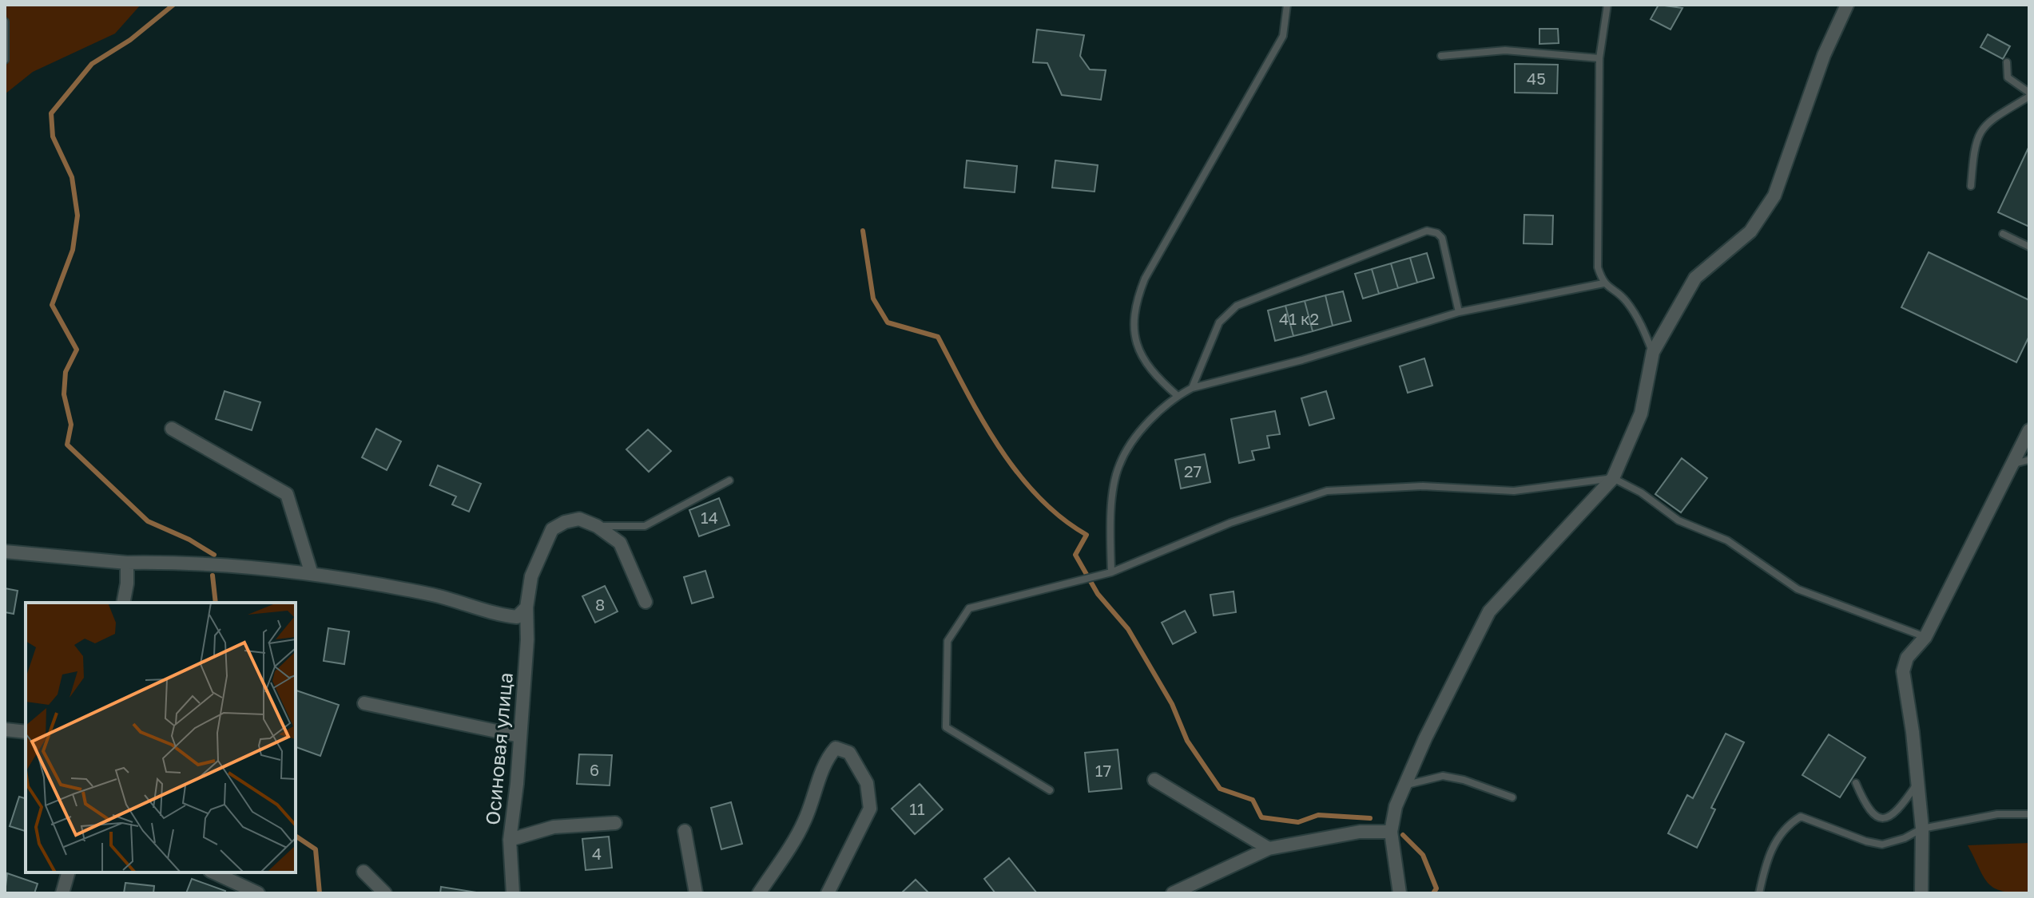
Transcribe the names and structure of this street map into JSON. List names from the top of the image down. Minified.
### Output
{"streets":{"street":["Осиновая улица"]},"house_numbers":["45","41 к2","27","14","8","6","17","11","4"]}
